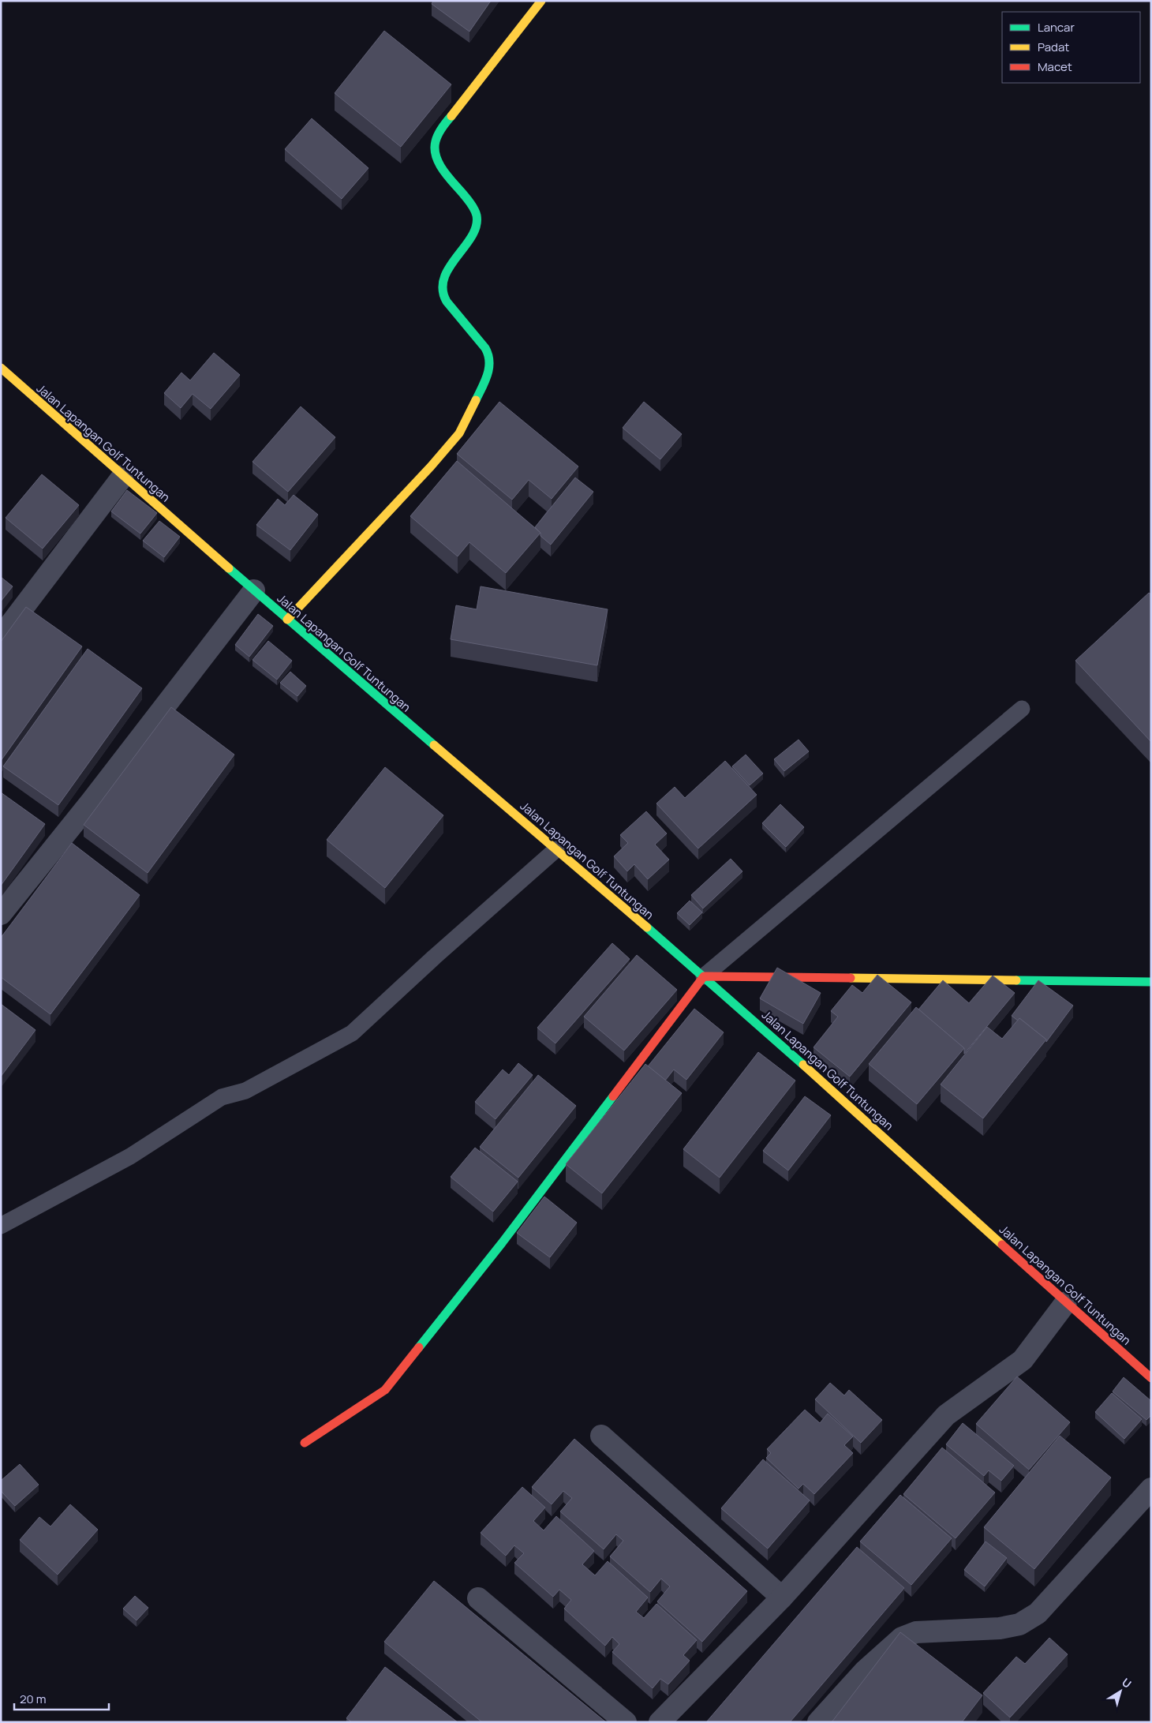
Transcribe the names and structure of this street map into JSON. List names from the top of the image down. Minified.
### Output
{"streets":{"street":["Jalan Lapangan Golf Tuntungan"]},"legend":["Lancar","Padat","Macet"],"scale_bar":"20 m","north":"top right"}
